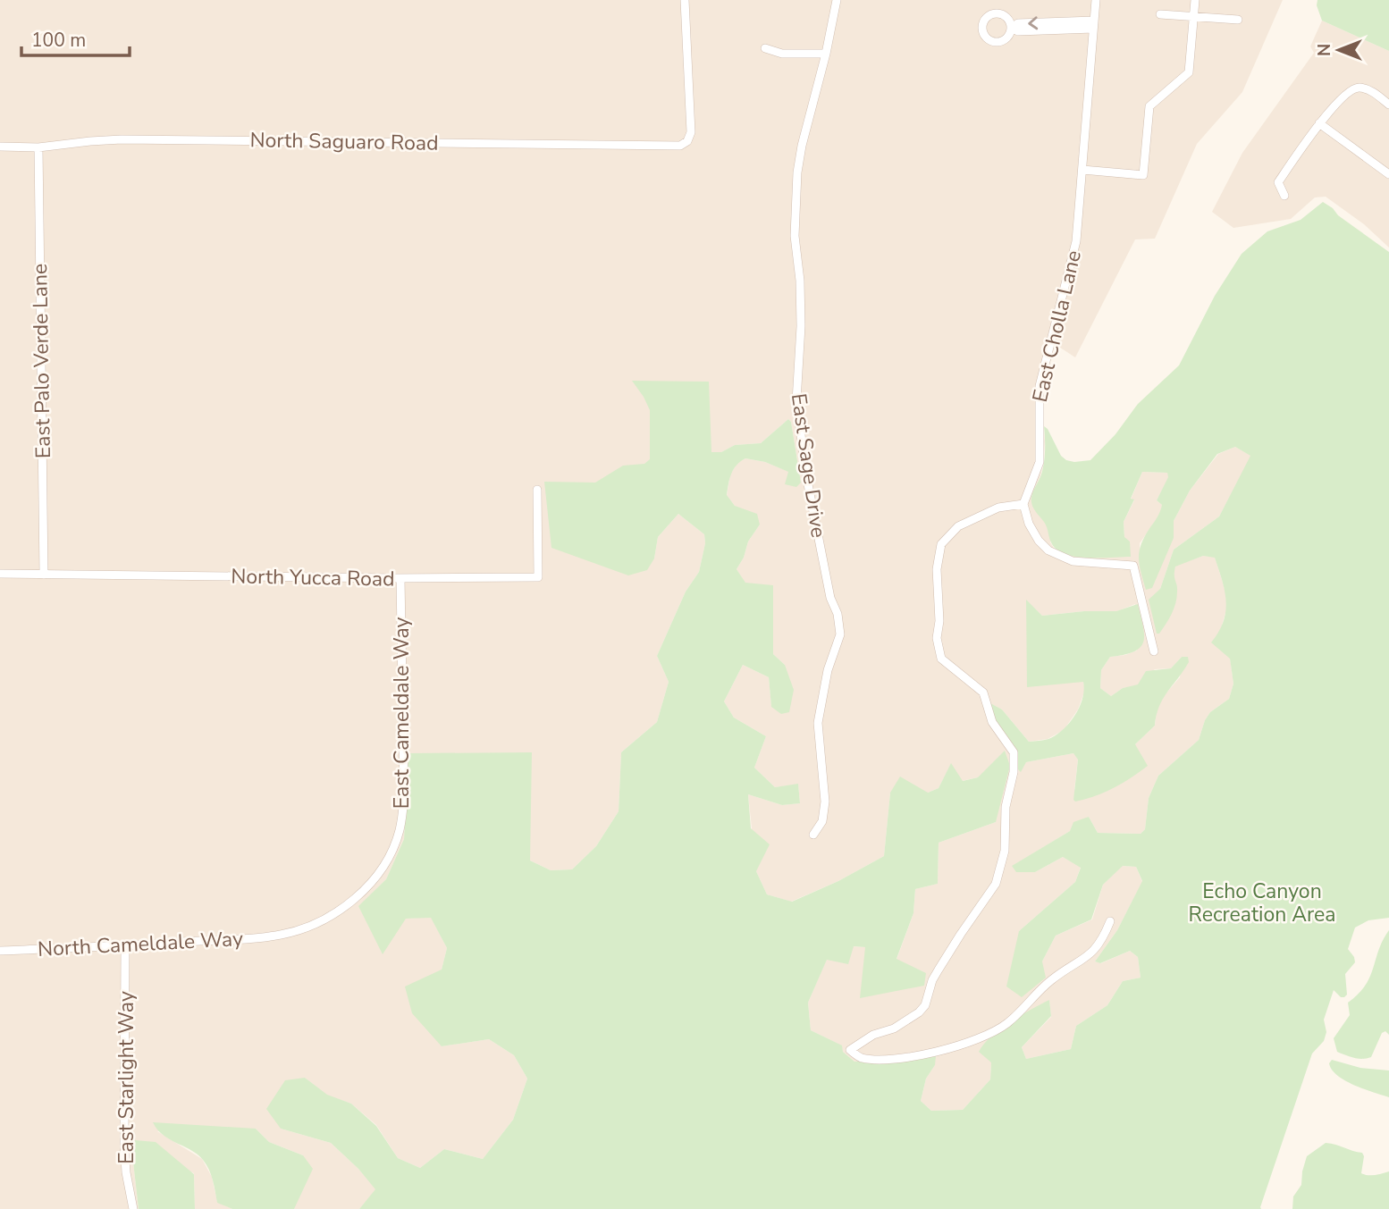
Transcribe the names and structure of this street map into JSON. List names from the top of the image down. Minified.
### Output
{"streets":{"street":["North Saguaro Road","East Cholla Lane","East Palo Verde Lane","East Sage Drive","North Yucca Road","East Cameldale Way","North Cameldale Way","East Starlight Way"]},"crossings":[["North Saguaro Road","East Palo Verde Lane"],["East Palo Verde Lane","North Yucca Road"],["North Yucca Road","East Cameldale Way"],["East Cameldale Way","North Cameldale Way"],["North Cameldale Way","East Starlight Way"]],"parks":["Echo Canyon Recreation Area"],"scale_bar":"100 m","north":"left"}
